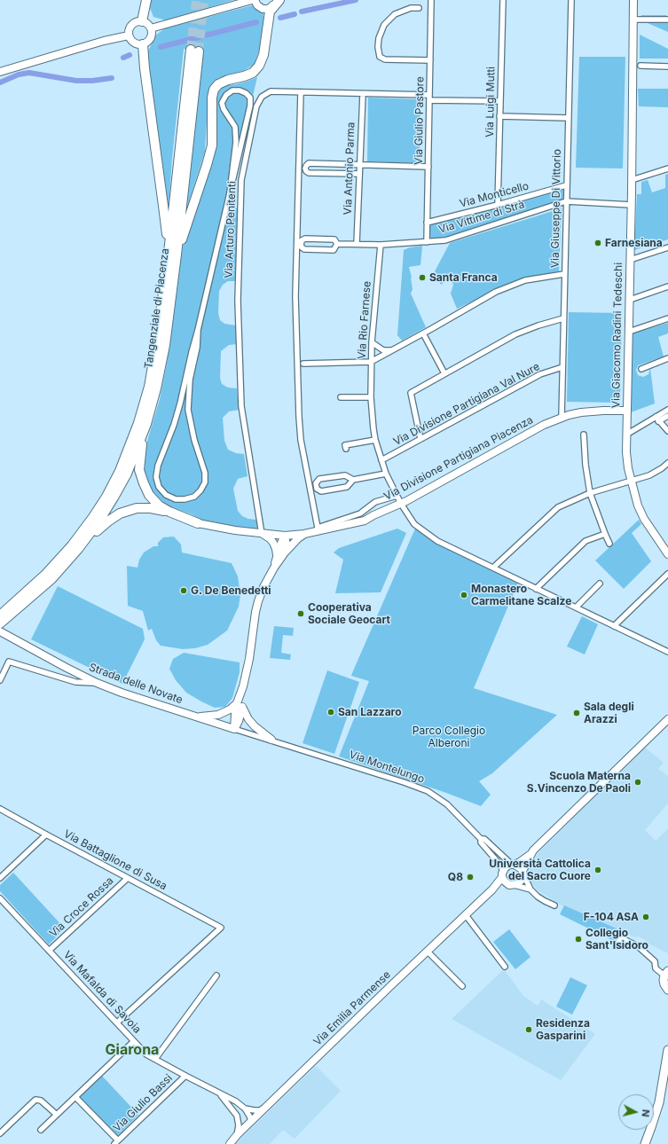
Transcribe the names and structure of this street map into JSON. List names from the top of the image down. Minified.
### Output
{"streets":{"highway":["Tangenziale di Piacenza"],"main road":["Via Giacomo Radini Tedeschi","Via Divisione Partigiana Piacenza","Strada delle Novate","Via Emilia Parmense"],"street":["Via Luigi Mutti","Via Giulio Pastore","Via Antonio Parma","Via Monticello","Via Giuseppe Di Vittorio","Via Vittime di Strà","Via Arturo Penitenti","Via Rio Farnese","Via Divisione Partigiana Val Nure","Via Montelungo","Via Battaglione di Susa","Via Croce Rossa","Via Mafalda di Savoia","Via Giulio Bassi"]},"crossings":[["Via Luigi Mutti","Via Monticello"],["Via Luigi Mutti","Via Arturo Penitenti"],["Via Giulio Pastore","Via Monticello"],["Via Giulio Pastore","Via Vittime di Strà"],["Via Giulio Pastore","Via Arturo Penitenti"],["Via Antonio Parma","Via Vittime di Strà"],["Via Antonio Parma","Via Arturo Penitenti"],["Via Monticello","Via Giuseppe Di Vittorio"],["Via Giuseppe Di Vittorio","Via Vittime di Strà"],["Via Giuseppe Di Vittorio","Via Divisione Partigiana Val Nure"],["Via Giuseppe Di Vittorio","Via Divisione Partigiana Piacenza"],["Via Vittime di Strà","Via Rio Farnese"],["Via Vittime di Strà","Via Giacomo Radini Tedeschi"],["Via Arturo Penitenti","Via Divisione Partigiana Piacenza"],["Via Rio Farnese","Via Divisione Partigiana Val Nure"],["Via Rio Farnese","Via Divisione Partigiana Piacenza"],["Via Giacomo Radini Tedeschi","Via Divisione Partigiana Piacenza"],["Strada delle Novate","Via Montelungo"],["Via Montelungo","Via Emilia Parmense"],["Via Battaglione di Susa","Via Croce Rossa"],["Via Battaglione di Susa","Via Mafalda di Savoia"],["Via Croce Rossa","Via Mafalda di Savoia"],["Via Mafalda di Savoia","Via Emilia Parmense"],["Via Mafalda di Savoia","Via Giulio Bassi"]],"districts":["Giarona"],"parks":["Parco Collegio Alberoni"],"places":["Farnesiana","Santa Franca","G. De Benedetti","Monastero Carmelitane Scalze","Cooperativa Sociale Geocart","San Lazzaro","Sala degli Arazzi","Scuola Materna S.Vincenzo De Paoli","Università Cattolica del Sacro Cuore","Q8","F-104 ASA","Collegio Sant'Isidoro","Residenza Gasparini"],"north":"right"}
